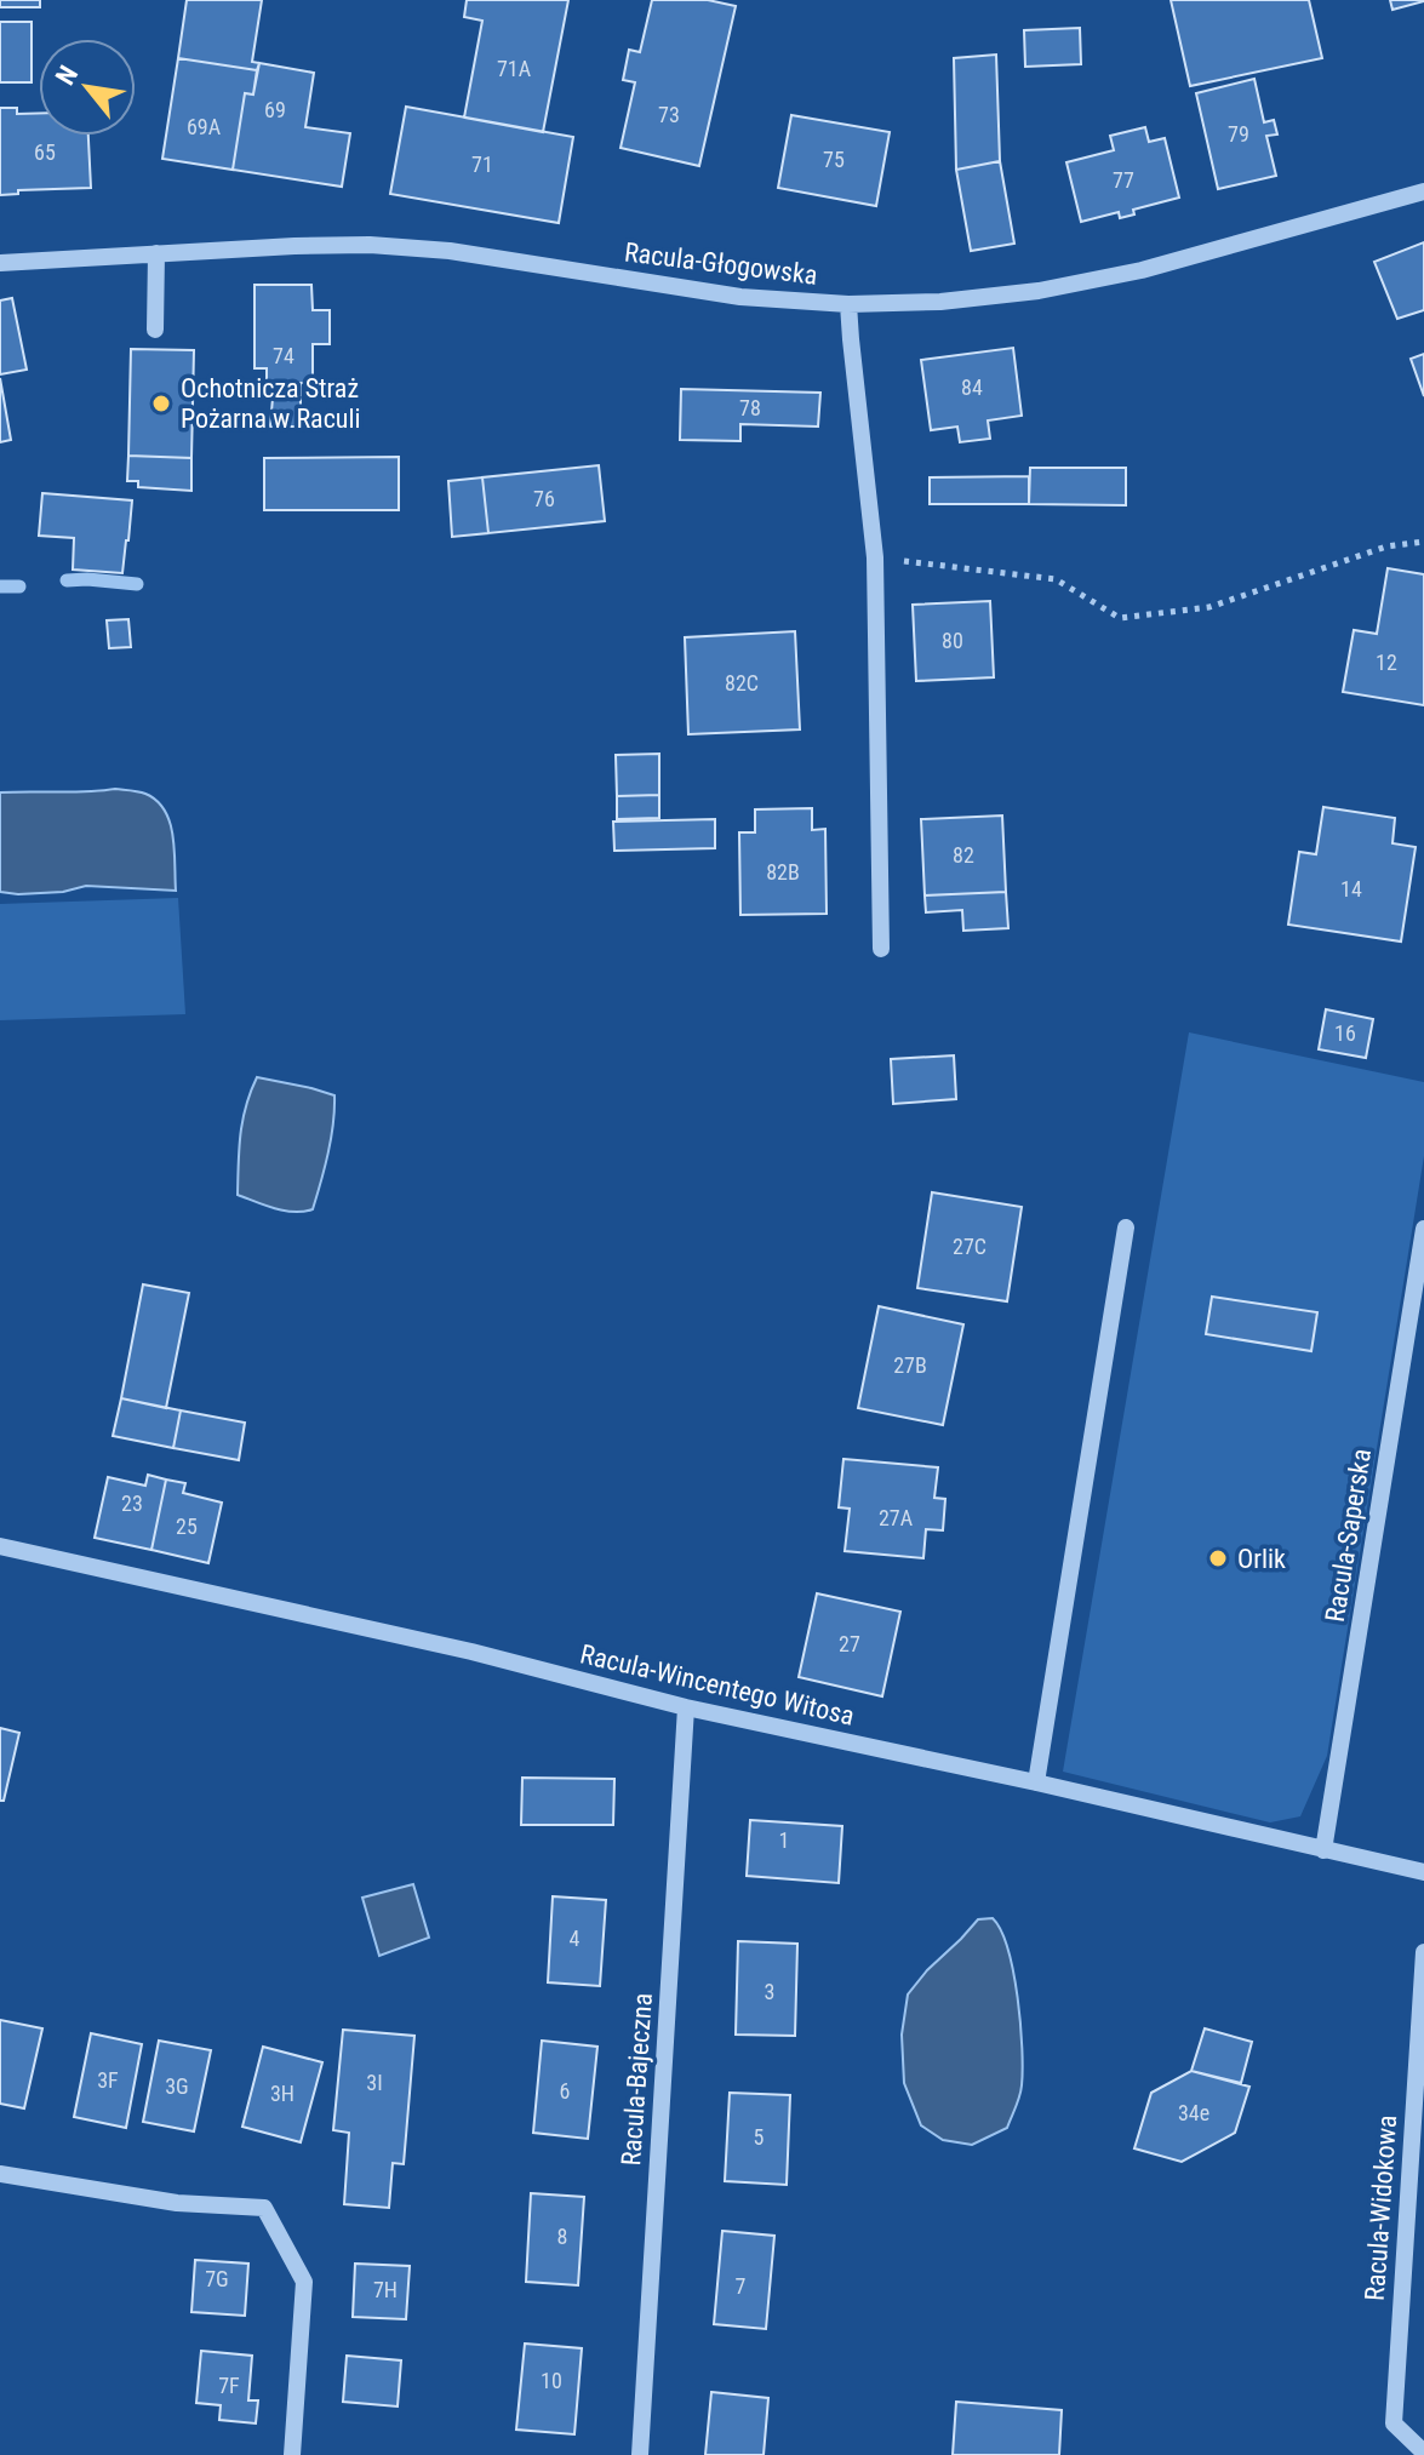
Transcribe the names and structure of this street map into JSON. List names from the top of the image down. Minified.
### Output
{"streets":{"street":["Racula-Głogowska","Racula-Saperska","Racula-Wincentego Witosa","Racula-Bajeczna","Racula-Widokowa"]},"crossings":[["Racula-Saperska","Racula-Wincentego Witosa"],["Racula-Wincentego Witosa","Racula-Bajeczna"]],"places":["Ochotnicza Straż Pożarna w Raculi","Orlik"],"house_numbers":["71A","69","73","69A","79","65","75","71","77","74","84","78","76","80","12","82C","82","82B","14","16","27C","27B","23","27A","25","27","1","4","3","3F","3I","3G","6","3H","34e","5","8","7G","7","7H","10","7F"],"north":"top left"}
